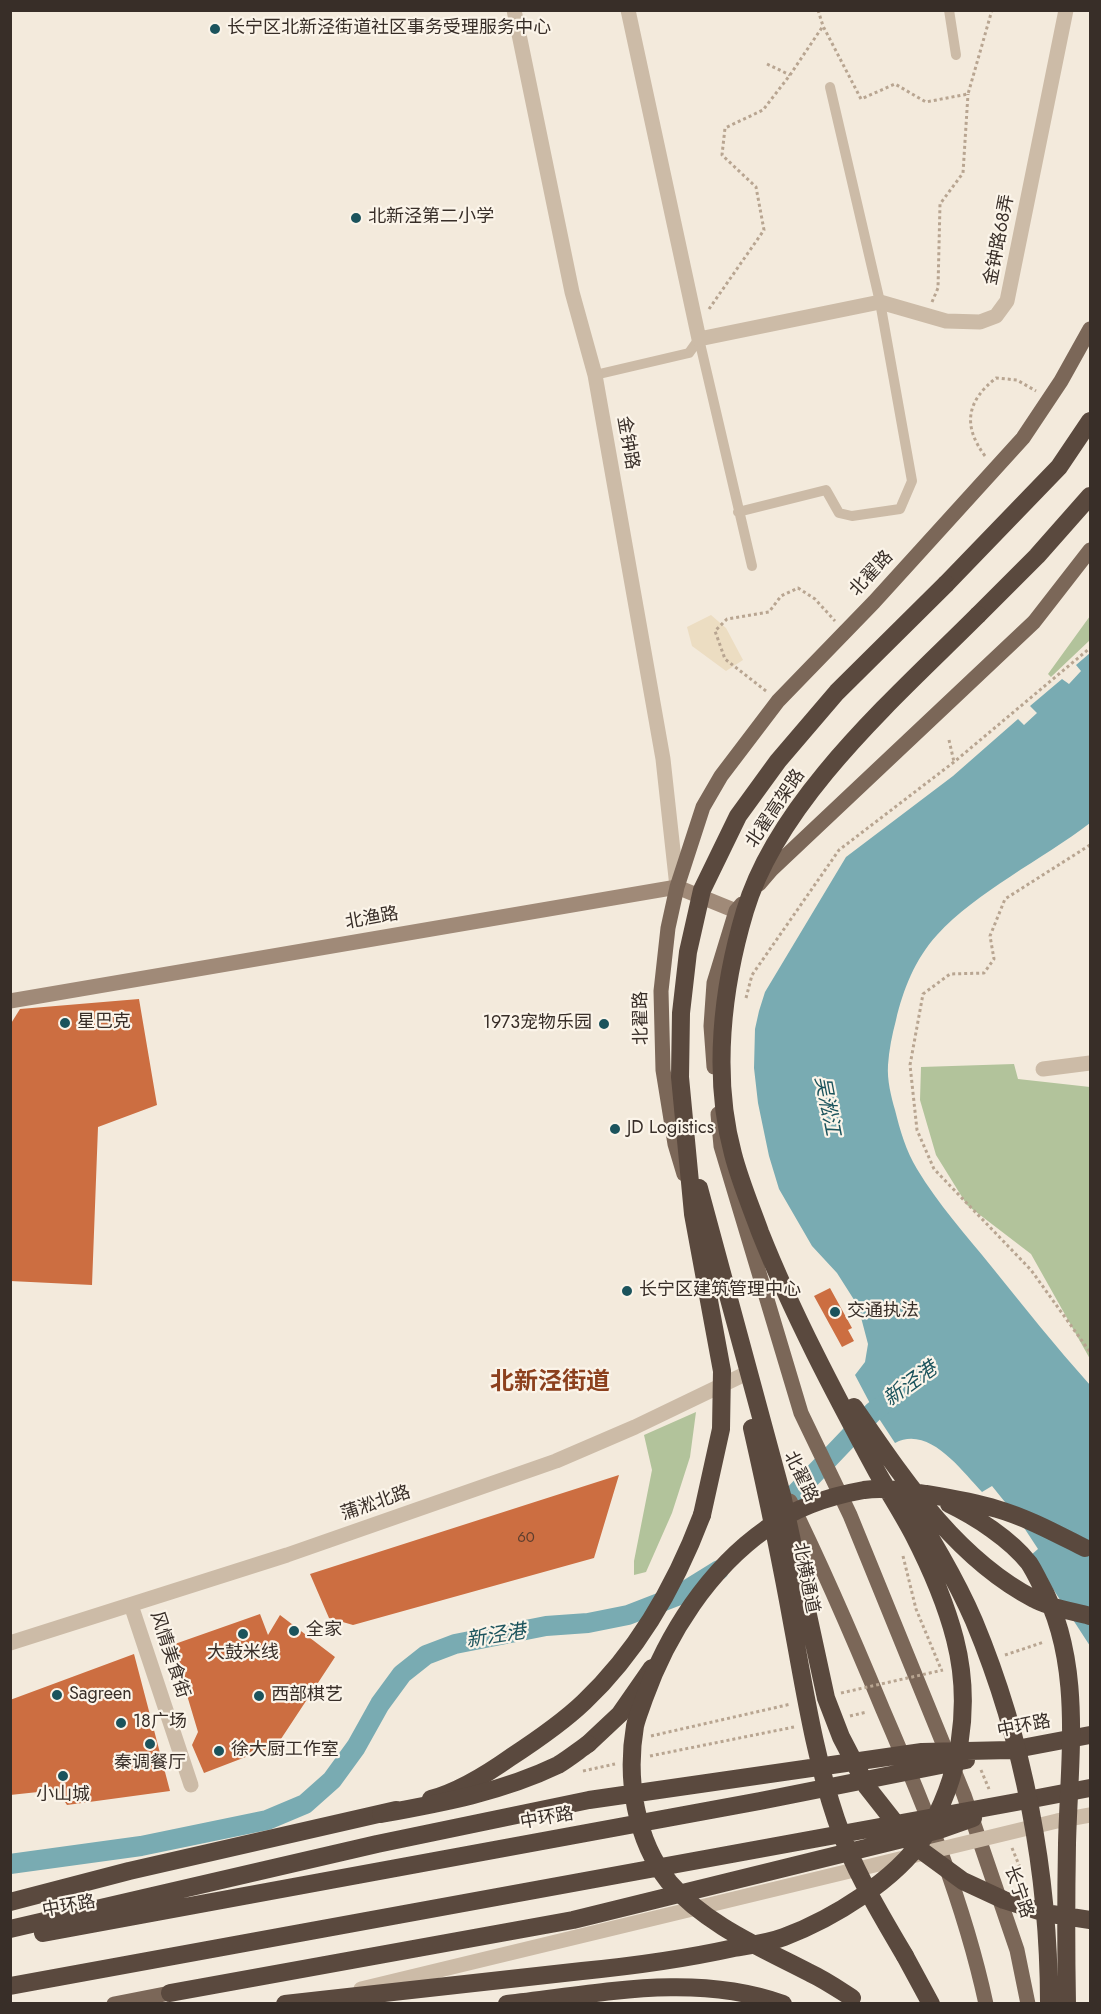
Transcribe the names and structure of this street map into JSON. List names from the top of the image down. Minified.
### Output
{"streets":{"highway":["北翟高架路","北横通道","中环路"],"main road":["北翟路","长宁路"],"street":["金钟路68弄","金钟路","北渔路","蒲淞北路","风情美食街"]},"crossings":[["金钟路68弄","金钟路"],["金钟路","北翟路"],["金钟路","北渔路"],["北翟路","北渔路"],["北翟路","蒲淞北路"],["北翟路","长宁路"],["北翟高架路","北横通道"],["蒲淞北路","风情美食街"]],"districts":["北新泾街道"],"water":["吴淞江","新泾港"],"places":["长宁区北新泾街道社区事务受理服务中心","北新泾第二小学","星巴克","1973宠物乐园","JD Logistics","长宁区建筑管理中心","交通执法","全家","大鼓米线","Sagreen","西部棋艺","18广场","秦调餐厅","徐大厨工作室","小山城"],"house_numbers":["60"]}
